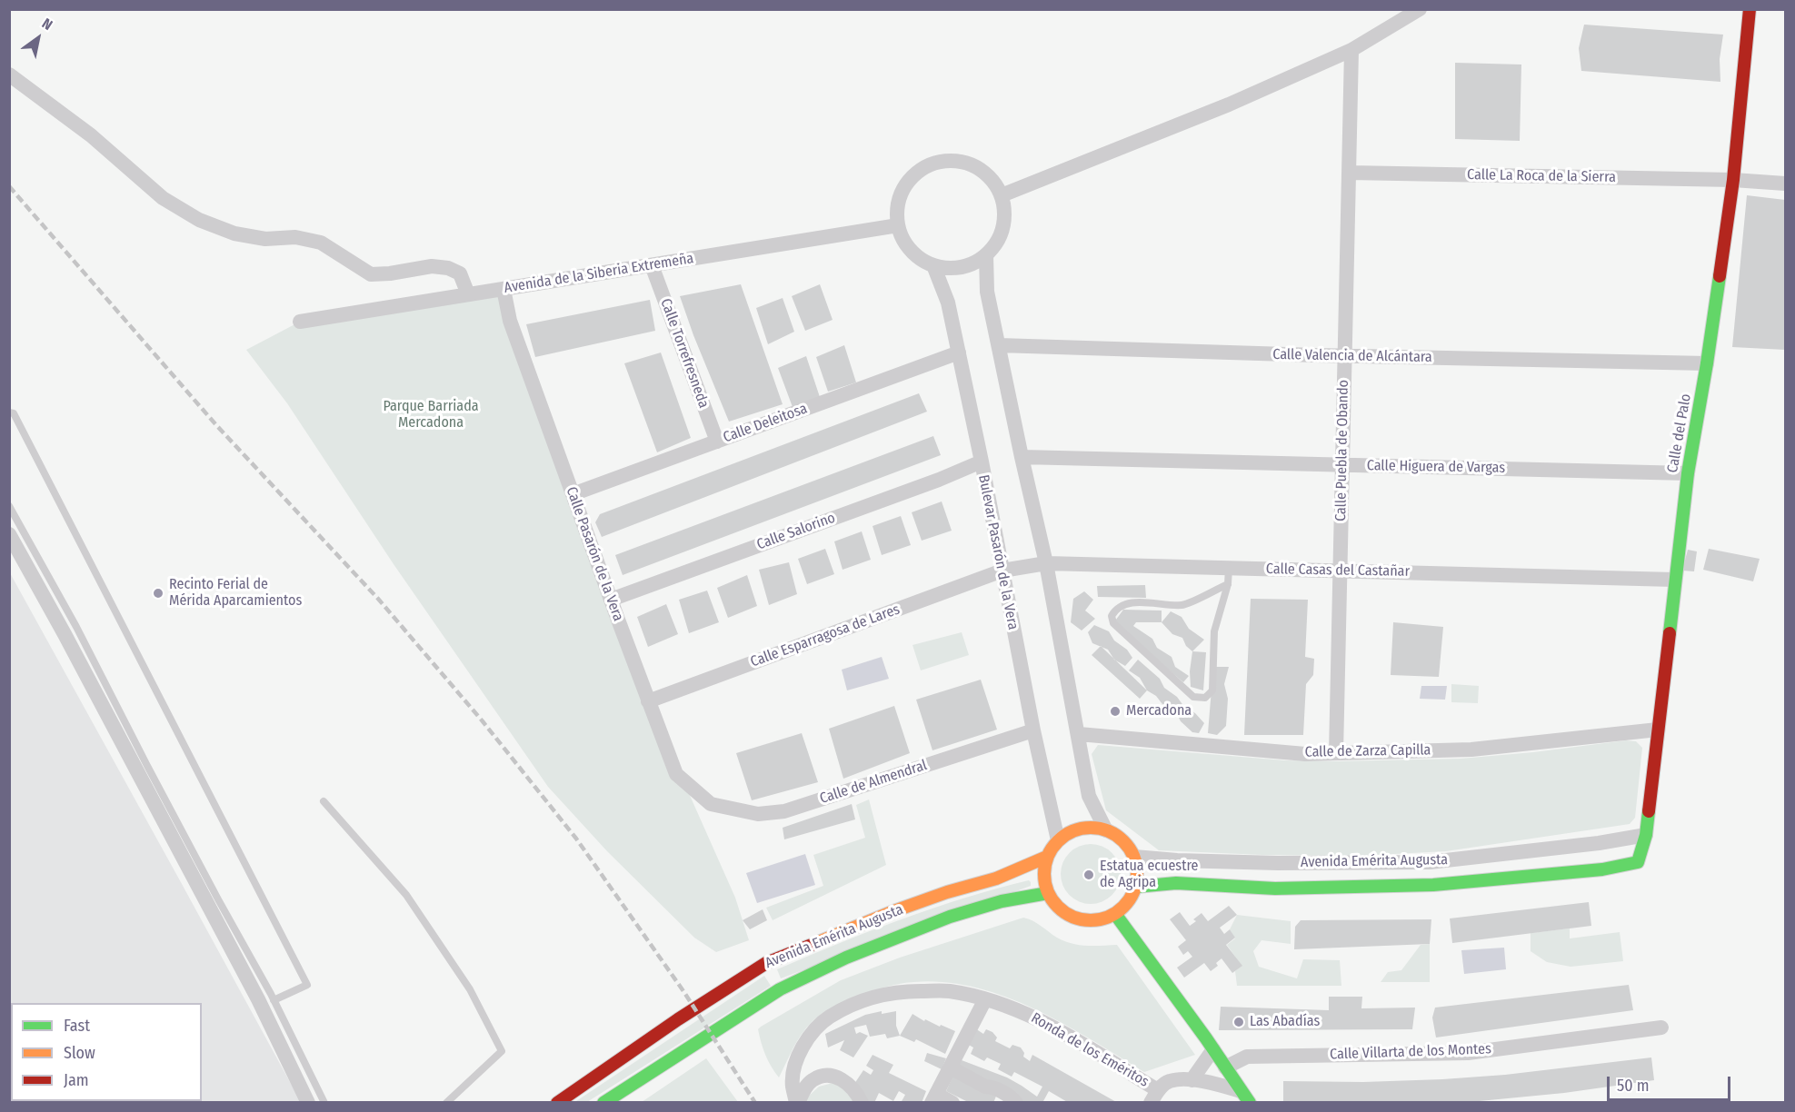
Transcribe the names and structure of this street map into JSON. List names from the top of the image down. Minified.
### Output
{"streets":{"main road":["Calle del Palo","Avenida Emérita Augusta"],"street":["Calle La Roca de la Sierra","Avenida de la Siberia Extremeña","Calle Torrefresneda","Calle Valencia de Alcántara","Calle Deleitosa","Calle Puebla de Obando","Calle Higuera de Vargas","Calle Salorino","Bulevar Pasarón de la Vera","Calle Pasarón de la Vera","Calle Casas del Castañar","Calle Esparragosa de Lares","Calle de Zarza Capilla","Calle de Almendral","Ronda de los Eméritos","Calle Villarta de los Montes"]},"crossings":[["Calle La Roca de la Sierra","Calle del Palo"],["Calle La Roca de la Sierra","Calle Puebla de Obando"],["Avenida de la Siberia Extremeña","Calle Torrefresneda"],["Avenida de la Siberia Extremeña","Bulevar Pasarón de la Vera"],["Avenida de la Siberia Extremeña","Calle Pasarón de la Vera"],["Calle Torrefresneda","Calle Deleitosa"],["Calle Valencia de Alcántara","Calle del Palo"],["Calle Valencia de Alcántara","Calle Puebla de Obando"],["Calle Deleitosa","Bulevar Pasarón de la Vera"],["Calle Deleitosa","Calle Pasarón de la Vera"],["Calle del Palo","Calle Higuera de Vargas"],["Calle del Palo","Calle Casas del Castañar"],["Calle del Palo","Calle de Zarza Capilla"],["Calle del Palo","Avenida Emérita Augusta"],["Calle Puebla de Obando","Calle Higuera de Vargas"],["Calle Puebla de Obando","Calle Casas del Castañar"],["Calle Puebla de Obando","Calle de Zarza Capilla"],["Calle Salorino","Bulevar Pasarón de la Vera"],["Calle Salorino","Calle Pasarón de la Vera"],["Bulevar Pasarón de la Vera","Calle Casas del Castañar"],["Bulevar Pasarón de la Vera","Calle Esparragosa de Lares"],["Bulevar Pasarón de la Vera","Calle de Almendral"],["Bulevar Pasarón de la Vera","Avenida Emérita Augusta"],["Calle Pasarón de la Vera","Calle Esparragosa de Lares"],["Calle Pasarón de la Vera","Calle de Almendral"],["Calle Casas del Castañar","Calle Esparragosa de Lares"]],"parks":["Parque Barriada Mercadona"],"places":["Recinto Ferial de Mérida Aparcamientos","Mercadona","Estatua ecuestre de Agripa","Las Abadías"],"legend":["Fast","Slow","Jam"],"scale_bar":"50 m","north":"top right"}
